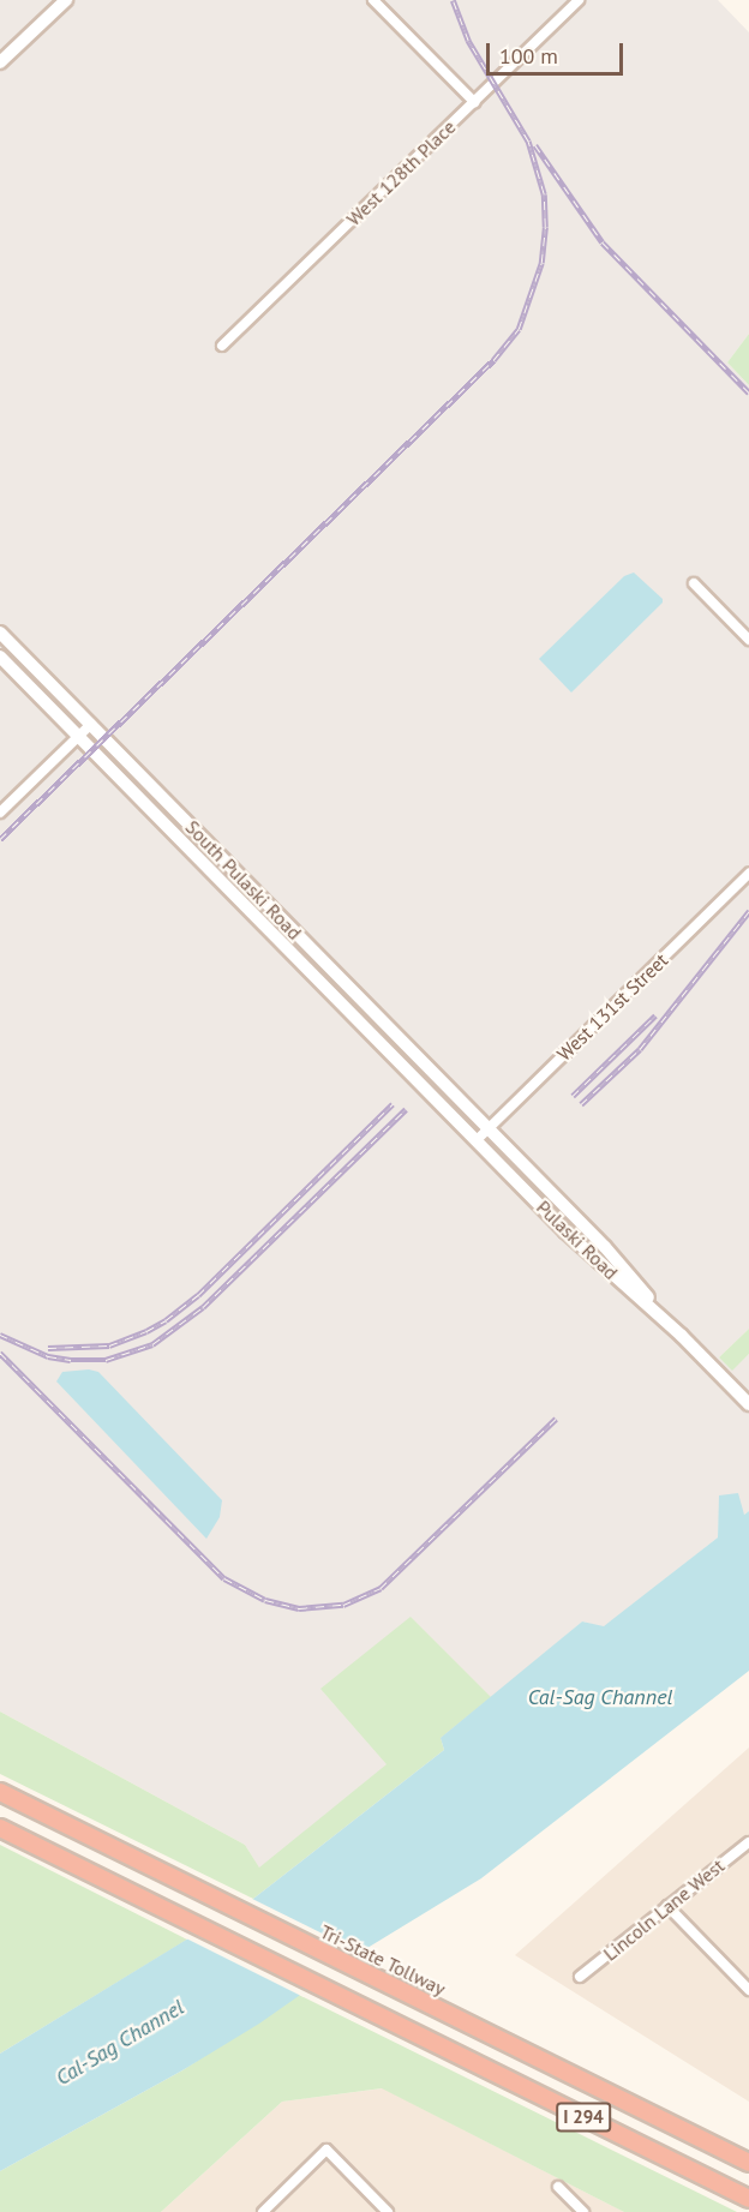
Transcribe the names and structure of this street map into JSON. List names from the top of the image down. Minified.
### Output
{"streets":{"highway":["Tri-State Tollway","I 294"],"main road":["South Pulaski Road","Pulaski Road"],"street":["West 128th Place","West 131st Street","Lincoln Lane West"]},"crossings":[["South Pulaski Road","West 131st Street"],["South Pulaski Road","Pulaski Road"],["West 131st Street","Pulaski Road"]],"water":["Cal-Sag Channel"],"scale_bar":"100 m"}
